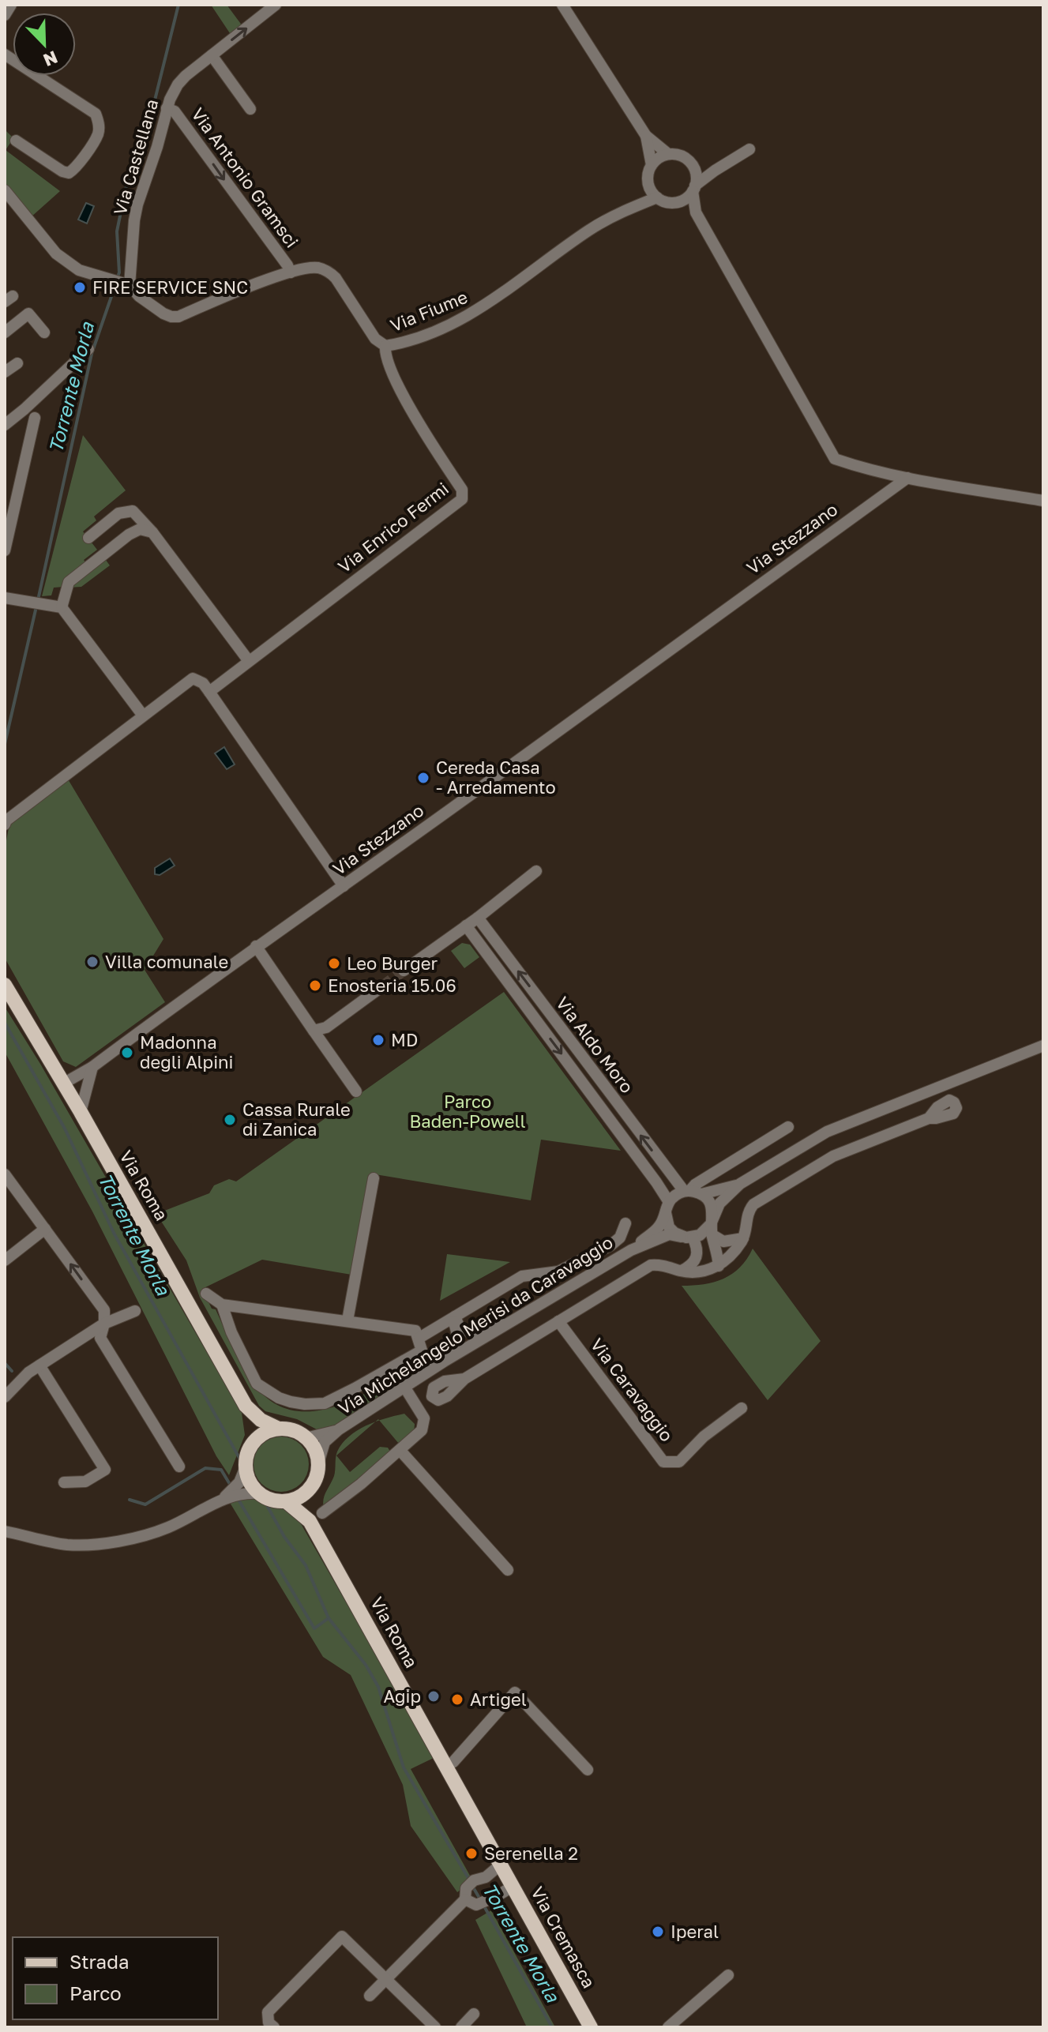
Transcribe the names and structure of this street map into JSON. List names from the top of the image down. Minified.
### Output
{"streets":{"main road":["Via Roma","Via Cremasca"],"street":["Via Castellana","Via Antonio Gramsci","Via Fiume","Via Enrico Fermi","Via Stezzano","Via Aldo Moro","Via Michelangelo Merisi da Caravaggio","Via Caravaggio"]},"crossings":[["Via Castellana","Via Antonio Gramsci"],["Via Castellana","Via Fiume"],["Via Antonio Gramsci","Via Fiume"],["Via Fiume","Via Enrico Fermi"],["Via Stezzano","Via Roma"],["Via Aldo Moro","Via Michelangelo Merisi da Caravaggio"],["Via Roma","Via Michelangelo Merisi da Caravaggio"],["Via Roma","Via Cremasca"]],"water":["Torrente Morla"],"parks":["Parco Baden-Powell"],"places":["FIRE SERVICE SNC","Cereda Casa - Arredamento","Villa comunale","Leo Burger","Enosteria 15.06","MD","Madonna degli Alpini","Cassa Rurale di Zanica","Agip","Artigel","Serenella 2","Iperal"],"legend":["Strada","Parco"],"north":"bottom right"}
